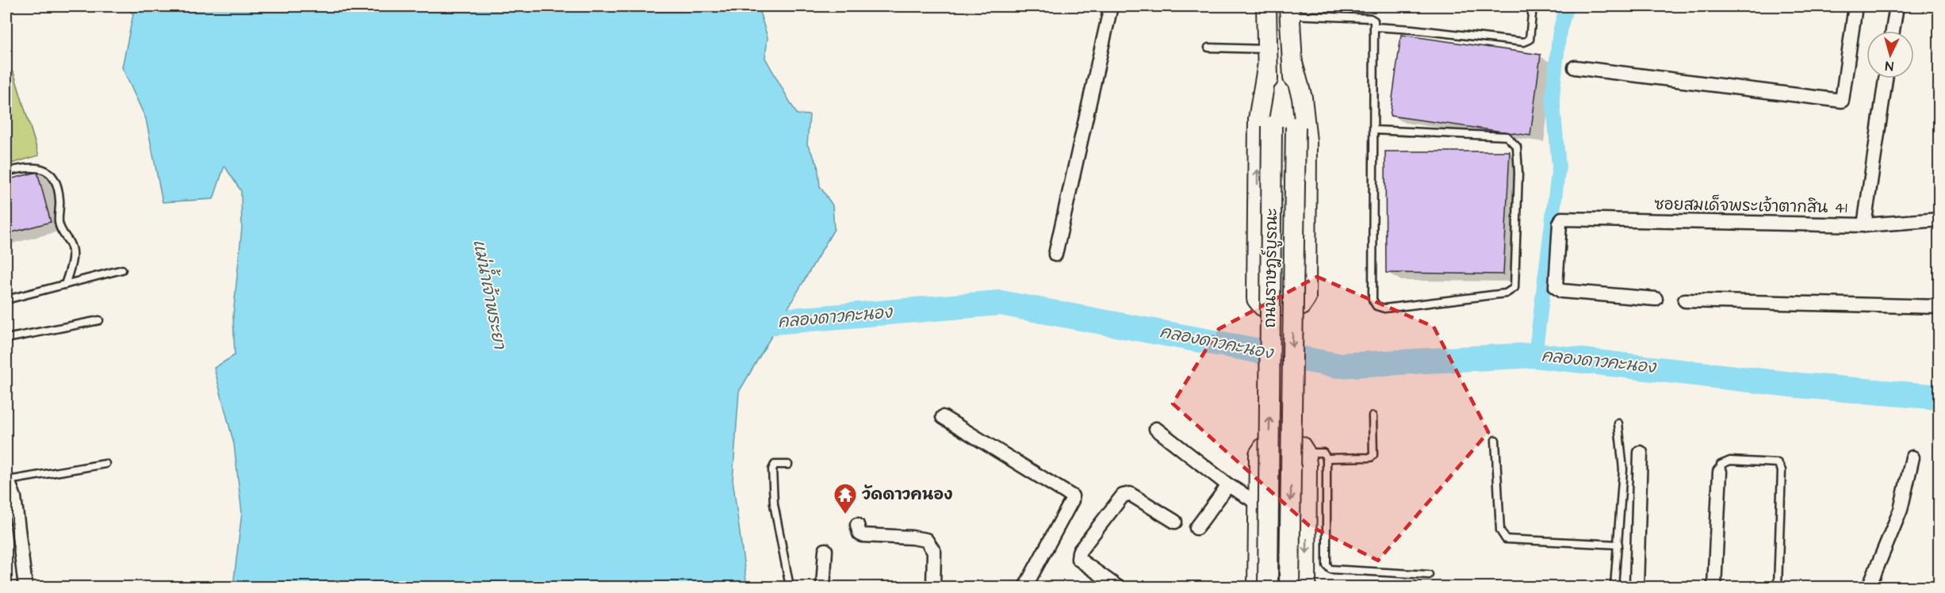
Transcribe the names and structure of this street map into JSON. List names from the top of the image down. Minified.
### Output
{"streets":{"main road":["ถนนราษฎร์บูรณะ"],"street":["ซอยสมเด็จพระเจ้าตากสิน 41"]},"water":["แม่น้ำเจ้าพระยา","คลองดาวคะนอง"],"places":{"temple":["วัดดาวคนอง"]},"north":"bottom"}
